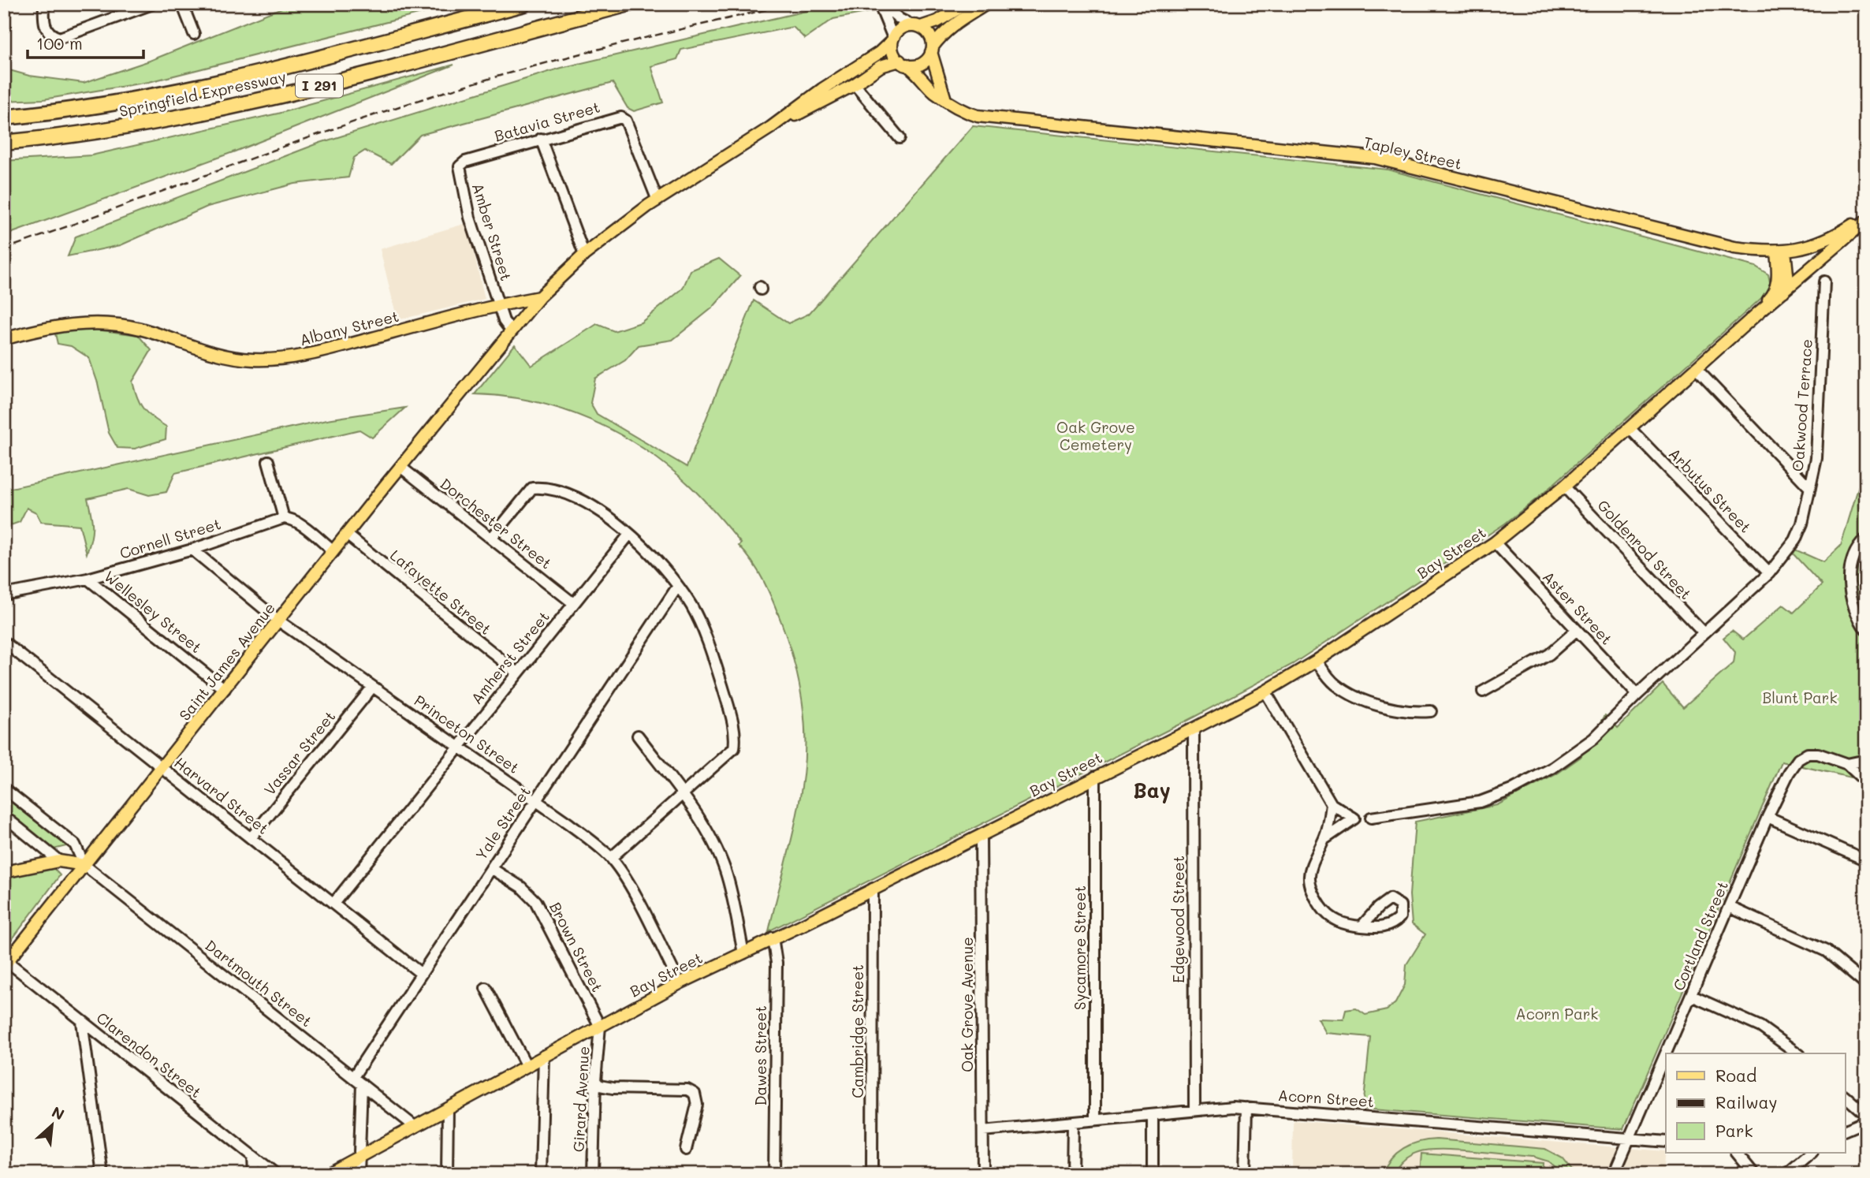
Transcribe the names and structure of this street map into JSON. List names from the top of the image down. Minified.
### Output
{"streets":{"highway":["I 291","Springfield Expressway"],"main road":["Tapley Street","Albany Street","Bay Street","Saint James Avenue"],"street":["Batavia Street","Amber Street","Oakwood Terrace","Arbutus Street","Dorchester Street","Cornell Street","Goldenrod Street","Lafayette Street","Aster Street","Wellesley Street","Amherst Street","Princeton Street","Vassar Street","Harvard Street","Yale Street","Edgewood Street","Cortland Street","Brown Street","Sycamore Street","Dartmouth Street","Oak Grove Avenue","Cambridge Street","Clarendon Street","Dawes Street","Acorn Street","Girard Avenue"]},"crossings":[["Batavia Street","Amber Street"],["Batavia Street","Saint James Avenue"],["Tapley Street","Bay Street"],["Amber Street","Albany Street"],["Amber Street","Saint James Avenue"],["Albany Street","Saint James Avenue"],["Oakwood Terrace","Arbutus Street"],["Oakwood Terrace","Goldenrod Street"],["Oakwood Terrace","Aster Street"],["Arbutus Street","Bay Street"],["Dorchester Street","Amherst Street"],["Dorchester Street","Saint James Avenue"],["Cornell Street","Wellesley Street"],["Cornell Street","Princeton Street"],["Goldenrod Street","Bay Street"],["Bay Street","Aster Street"],["Bay Street","Princeton Street"],["Bay Street","Edgewood Street"],["Bay Street","Brown Street"],["Bay Street","Sycamore Street"],["Bay Street","Dartmouth Street"],["Bay Street","Oak Grove Avenue"],["Bay Street","Cambridge Street"],["Bay Street","Dawes Street"],["Bay Street","Girard Avenue"],["Lafayette Street","Amherst Street"],["Lafayette Street","Saint James Avenue"],["Wellesley Street","Saint James Avenue"],["Amherst Street","Princeton Street"],["Amherst Street","Harvard Street"],["Saint James Avenue","Princeton Street"],["Saint James Avenue","Harvard Street"],["Saint James Avenue","Dartmouth Street"],["Saint James Avenue","Clarendon Street"],["Princeton Street","Vassar Street"],["Princeton Street","Yale Street"],["Vassar Street","Harvard Street"],["Harvard Street","Yale Street"],["Yale Street","Brown Street"],["Yale Street","Dartmouth Street"],["Edgewood Street","Acorn Street"],["Cortland Street","Acorn Street"],["Brown Street","Girard Avenue"],["Sycamore Street","Acorn Street"],["Oak Grove Avenue","Acorn Street"]],"districts":["Bay"],"parks":["Oak Grove Cemetery","Blunt Park","Acorn Park"],"legend":["Road","Railway","Park"],"scale_bar":"100 m","north":"top right"}
